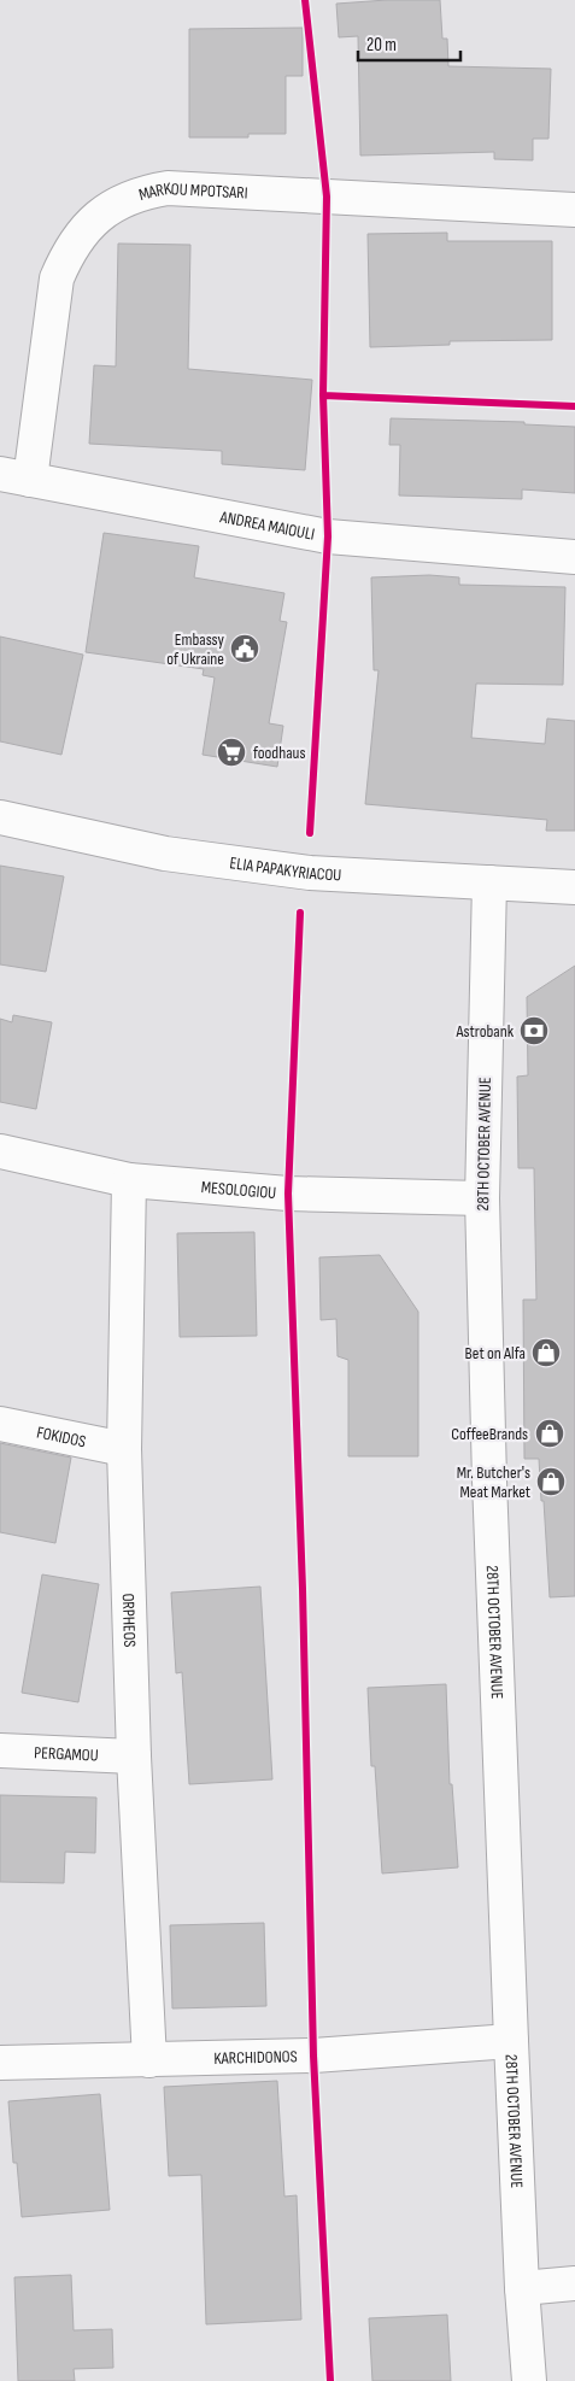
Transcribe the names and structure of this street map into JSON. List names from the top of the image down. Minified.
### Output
{"streets":{"street":["MARKOU MPOTSARI","ANDREA MAIOULI","ELIA PAPAKYRIACOU","28TH OCTOBER AVENUE","MESOLOGIOU","FOKIDOS","ORPHEOS","PERGAMOU","KARCHIDONOS"]},"crossings":[["MARKOU MPOTSARI","ANDREA MAIOULI"],["ELIA PAPAKYRIACOU","28TH OCTOBER AVENUE"],["28TH OCTOBER AVENUE","MESOLOGIOU"],["28TH OCTOBER AVENUE","KARCHIDONOS"],["MESOLOGIOU","ORPHEOS"],["FOKIDOS","ORPHEOS"],["ORPHEOS","PERGAMOU"],["ORPHEOS","KARCHIDONOS"]],"places":{"public building":["Embassy of Ukraine"],"supermarket":["foodhaus"],"bank":["Astrobank"],"shop":["Bet on Alfa","CoffeeBrands","Mr. Butcher's Meat Market"]},"scale_bar":"20 m"}
